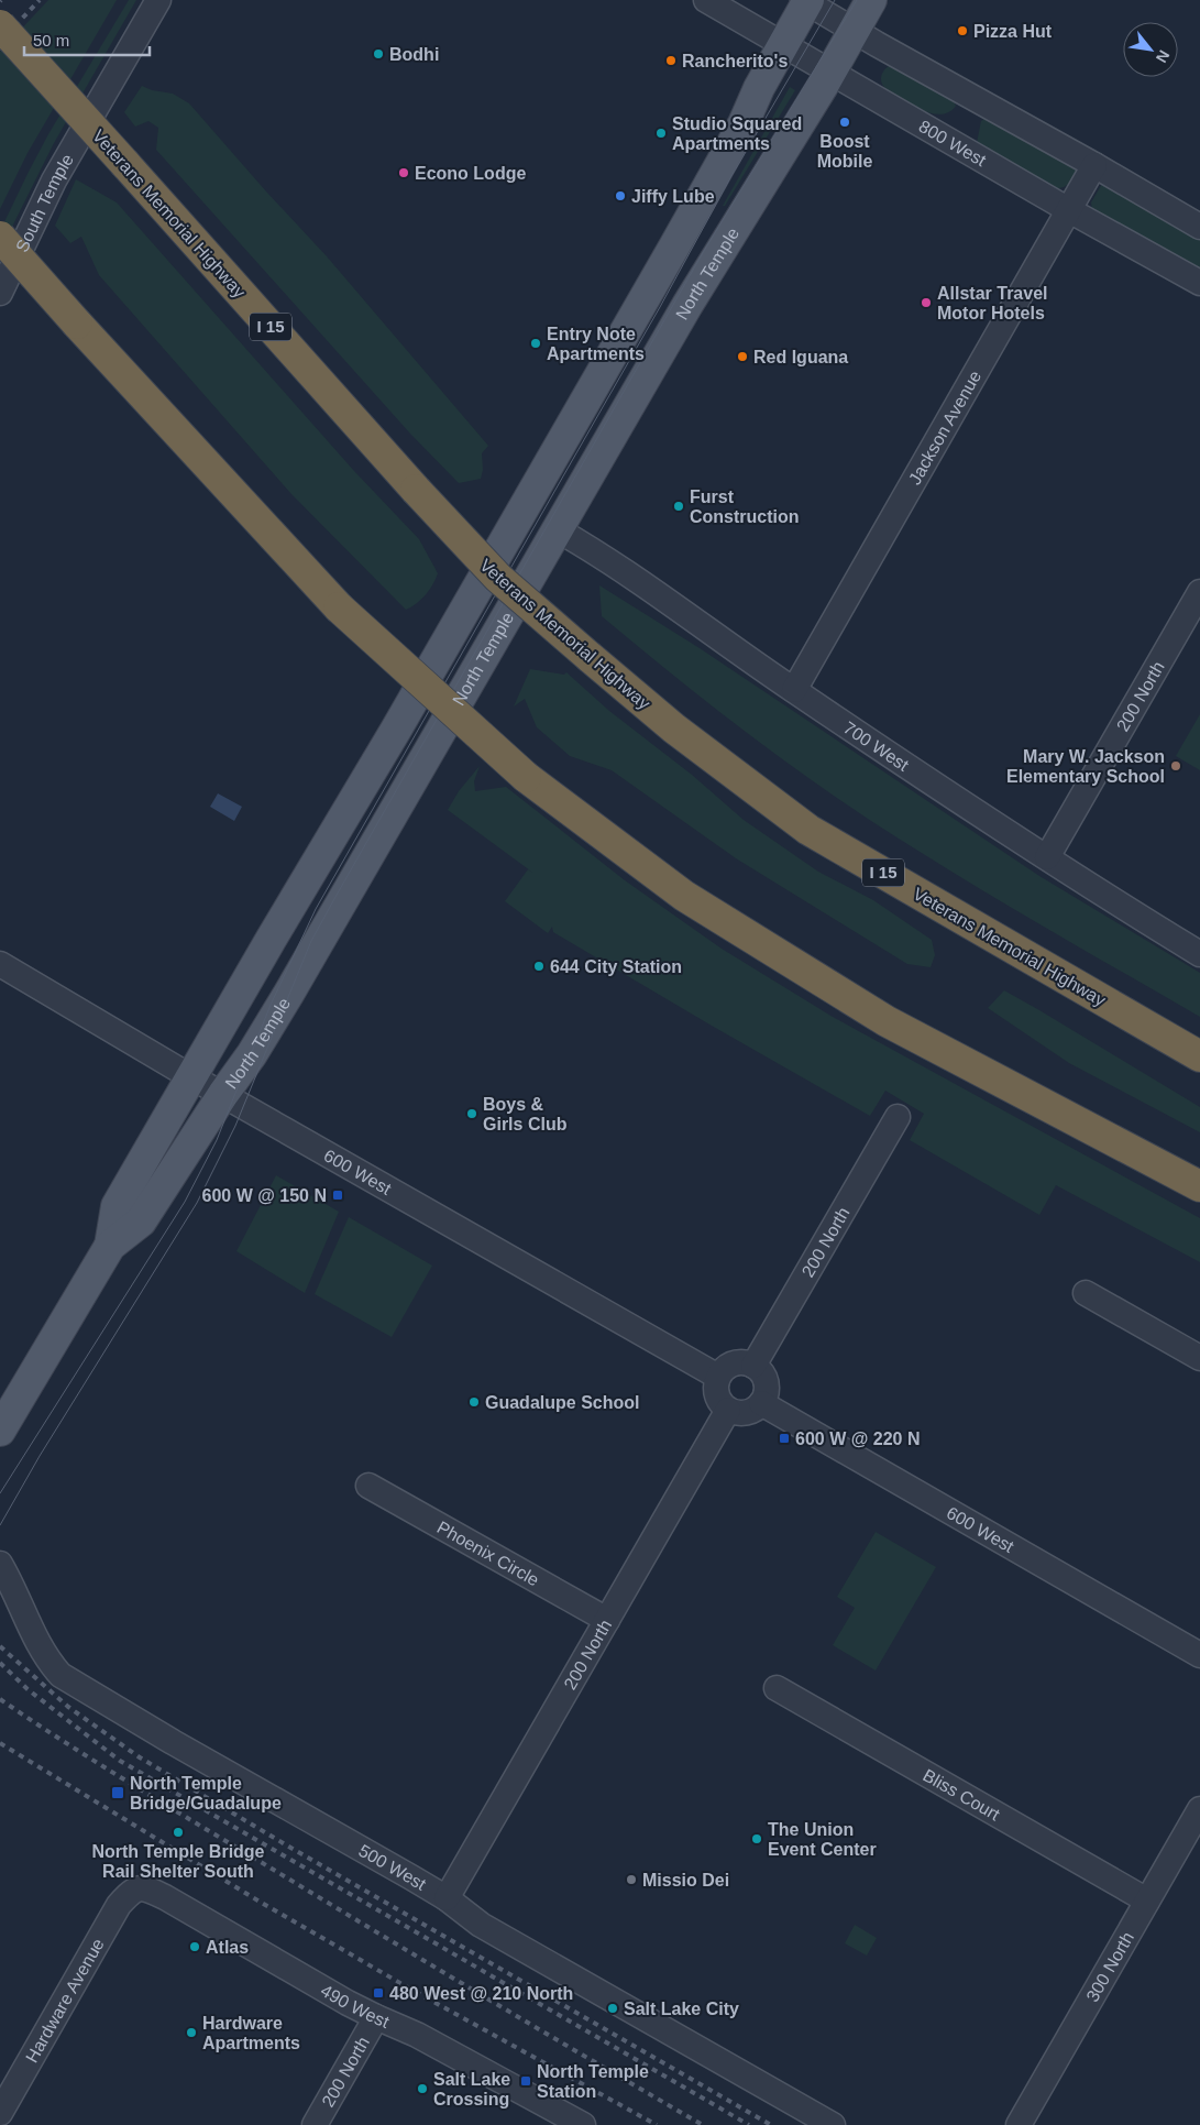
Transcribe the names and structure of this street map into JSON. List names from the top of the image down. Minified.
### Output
{"streets":{"highway":["Veterans Memorial Highway","I 15"],"main road":["North Temple"],"street":["800 West","South Temple","Jackson Avenue","200 North","700 West","600 West","Phoenix Circle","Bliss Court","500 West","300 North","Hardware Avenue","490 West"]},"crossings":[["800 West","North Temple"],["800 West","Jackson Avenue"],["North Temple","700 West"],["North Temple","600 West"],["Jackson Avenue","700 West"],["200 North","700 West"],["200 North","600 West"],["200 North","Phoenix Circle"],["200 North","500 West"],["200 North","490 West"],["Bliss Court","300 North"],["Hardware Avenue","490 West"]],"places":{"other":["Pizza Hut","Bodhi","Rancherito's","Boost Mobile","Studio Squared Apartments","Econo Lodge","Jiffy Lube","Allstar Travel Motor Hotels","Entry Note Apartments","Red Iguana","Furst Construction","Mary W. Jackson Elementary School","644 City Station","Boys & Girls Club","Guadalupe School","North Temple Bridge Rail Shelter South","The Union Event Center","Missio Dei","Atlas","Salt Lake City","Hardware Apartments","Salt Lake Crossing"],"transit":["600 W @ 150 N","600 W @ 220 N","North Temple Bridge/Guadalupe","480 West @ 210 North","North Temple Station"]},"scale_bar":"50 m","north":"bottom right"}
